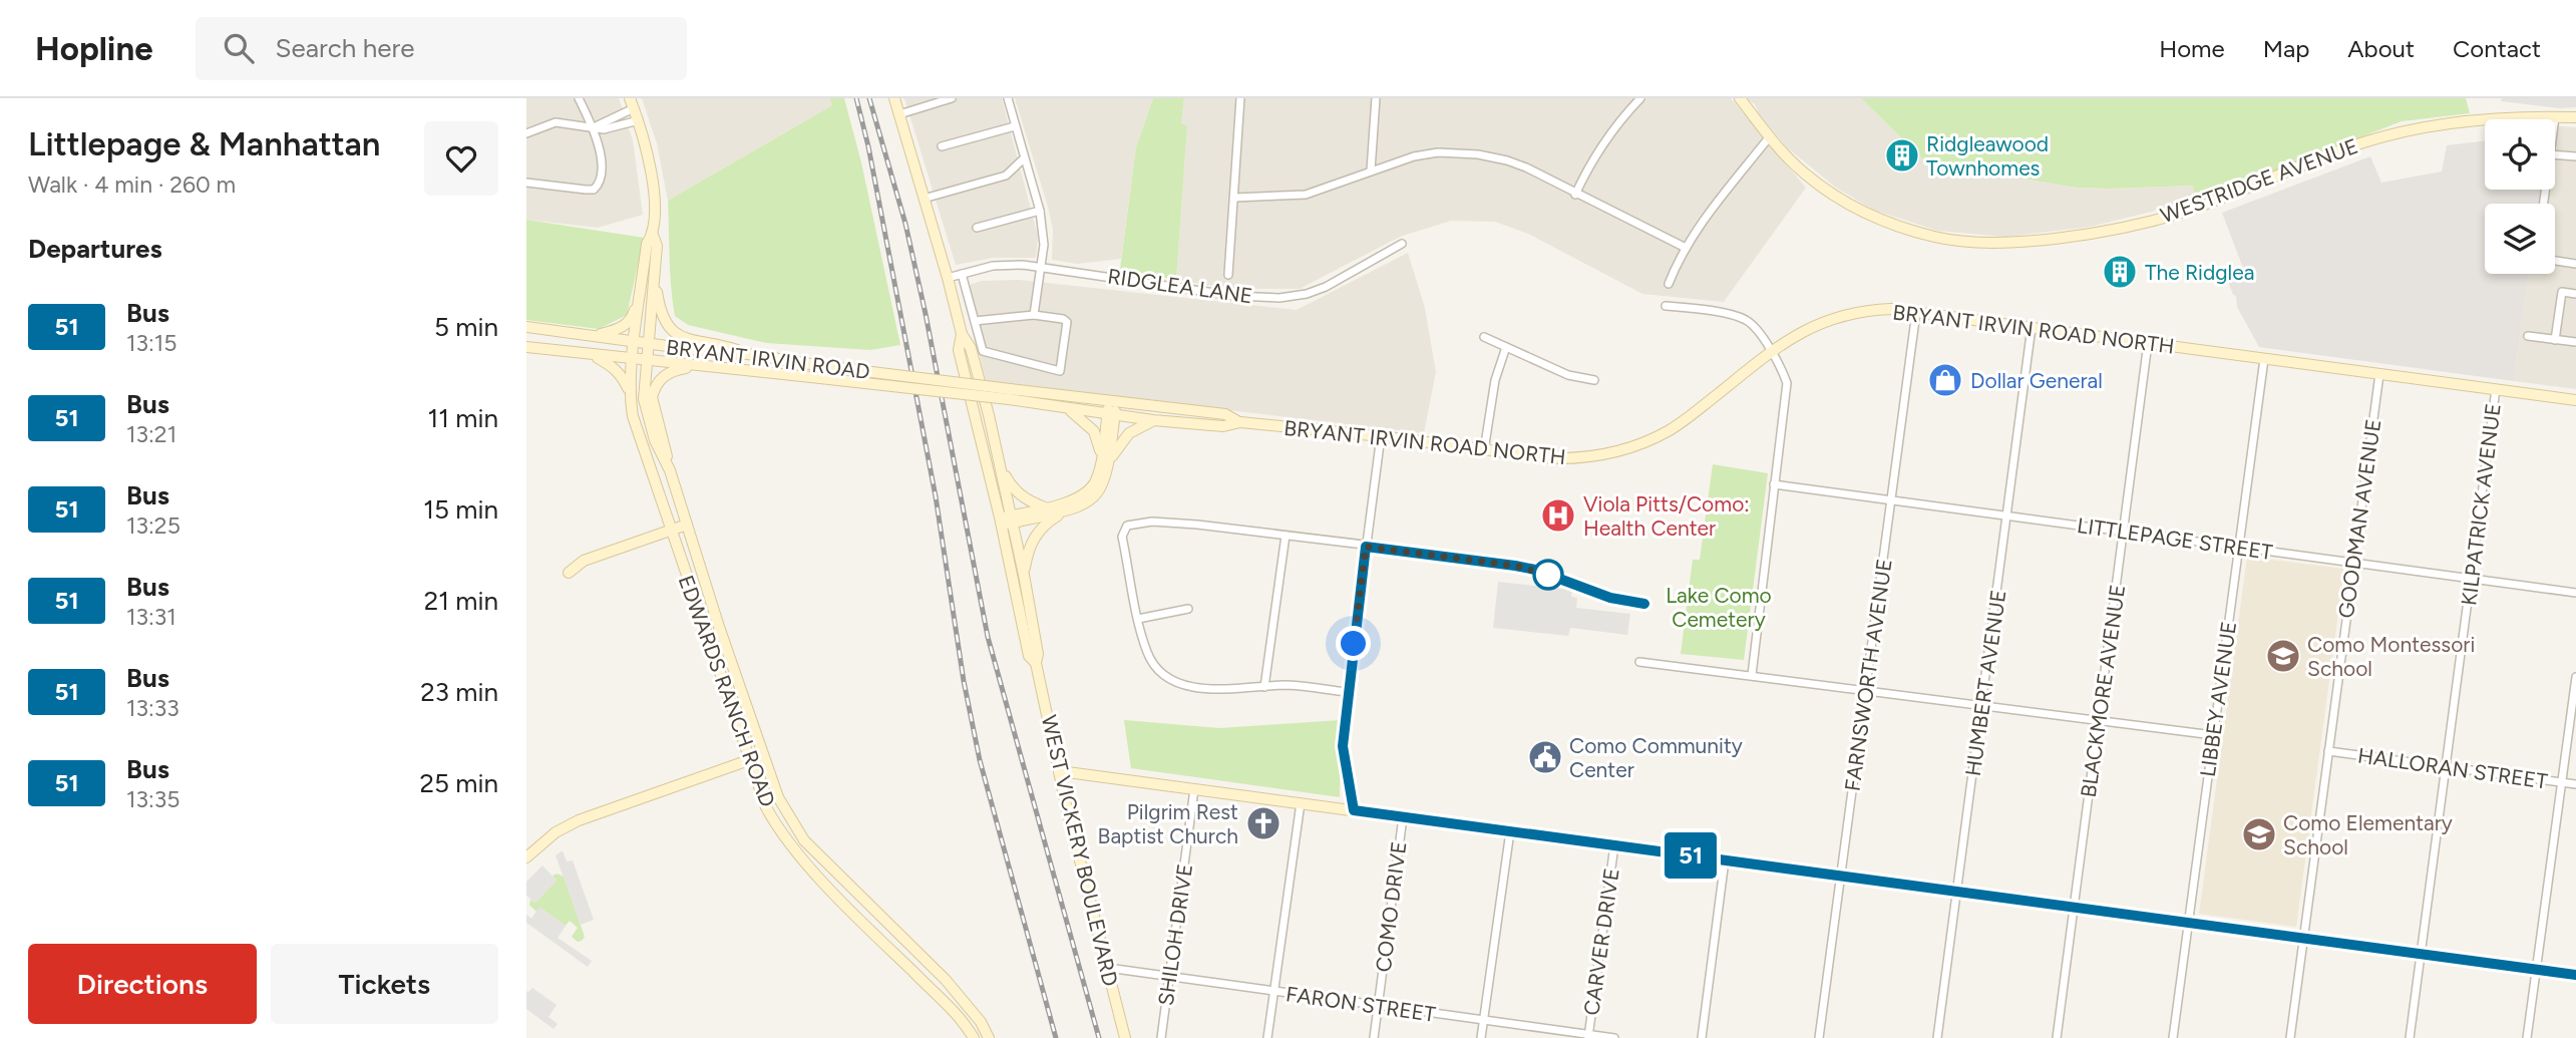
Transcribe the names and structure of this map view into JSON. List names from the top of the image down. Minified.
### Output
{"streets":{"main road":["WESTRIDGE AVENUE","BRYANT IRVIN ROAD NORTH","BRYANT IRVIN ROAD","EDWARDS RANCH ROAD","WEST VICKERY BOULEVARD"],"street":["RIDGLEA LANE","KILPATRICK AVENUE","GOODMAN AVENUE","LITTLEPAGE STREET","FARNSWORTH AVENUE","HUMBERT AVENUE","BLACKMORE AVENUE","LIBBEY AVENUE","HALLORAN STREET","COMO DRIVE","SHILOH DRIVE","CARVER DRIVE","FARON STREET"]},"crossings":[["RIDGLEA LANE","WEST VICKERY BOULEVARD"],["BRYANT IRVIN ROAD NORTH","BRYANT IRVIN ROAD"],["BRYANT IRVIN ROAD NORTH","KILPATRICK AVENUE"],["BRYANT IRVIN ROAD NORTH","GOODMAN AVENUE"],["BRYANT IRVIN ROAD NORTH","FARNSWORTH AVENUE"],["BRYANT IRVIN ROAD NORTH","HUMBERT AVENUE"],["BRYANT IRVIN ROAD NORTH","BLACKMORE AVENUE"],["BRYANT IRVIN ROAD NORTH","LIBBEY AVENUE"],["BRYANT IRVIN ROAD","EDWARDS RANCH ROAD"],["KILPATRICK AVENUE","LITTLEPAGE STREET"],["KILPATRICK AVENUE","HALLORAN STREET"],["GOODMAN AVENUE","LITTLEPAGE STREET"],["GOODMAN AVENUE","HALLORAN STREET"],["LITTLEPAGE STREET","FARNSWORTH AVENUE"],["LITTLEPAGE STREET","HUMBERT AVENUE"],["LITTLEPAGE STREET","BLACKMORE AVENUE"],["LITTLEPAGE STREET","LIBBEY AVENUE"],["WEST VICKERY BOULEVARD","FARON STREET"],["COMO DRIVE","FARON STREET"],["SHILOH DRIVE","FARON STREET"],["CARVER DRIVE","FARON STREET"]],"parks":["Lake Como Cemetery"],"places":{"building":["Ridgleawood Townhomes","The Ridglea"],"shop":["Dollar General"],"hospital":["Viola Pitts/Como: Health Center"],"school or university":["Como Montessori School","Como Elementary School"],"public building":["Como Community Center"],"church":["Pilgrim Rest Baptist Church"]},"lines":["bus line 51"],"page":{"header":"Hopline","search":"Search here","nav":["Home","Map","About","Contact"],"heading":[["Littlepage & Manhattan","Walk · 4 min · 260 m"],"Departures"],"on_map":"51","list":[{"mark":"51","name":"Bus","note":"13:15","value":"5 min"},{"mark":"51","name":"Bus","note":"13:21","value":"11 min"},{"mark":"51","name":"Bus","note":"13:25","value":"15 min"},{"mark":"51","name":"Bus","note":"13:31","value":"21 min"},{"mark":"51","name":"Bus","note":"13:33","value":"23 min"},{"mark":"51","name":"Bus","note":"13:35","value":"25 min"}],"buttons":["Directions","Tickets"]}}
